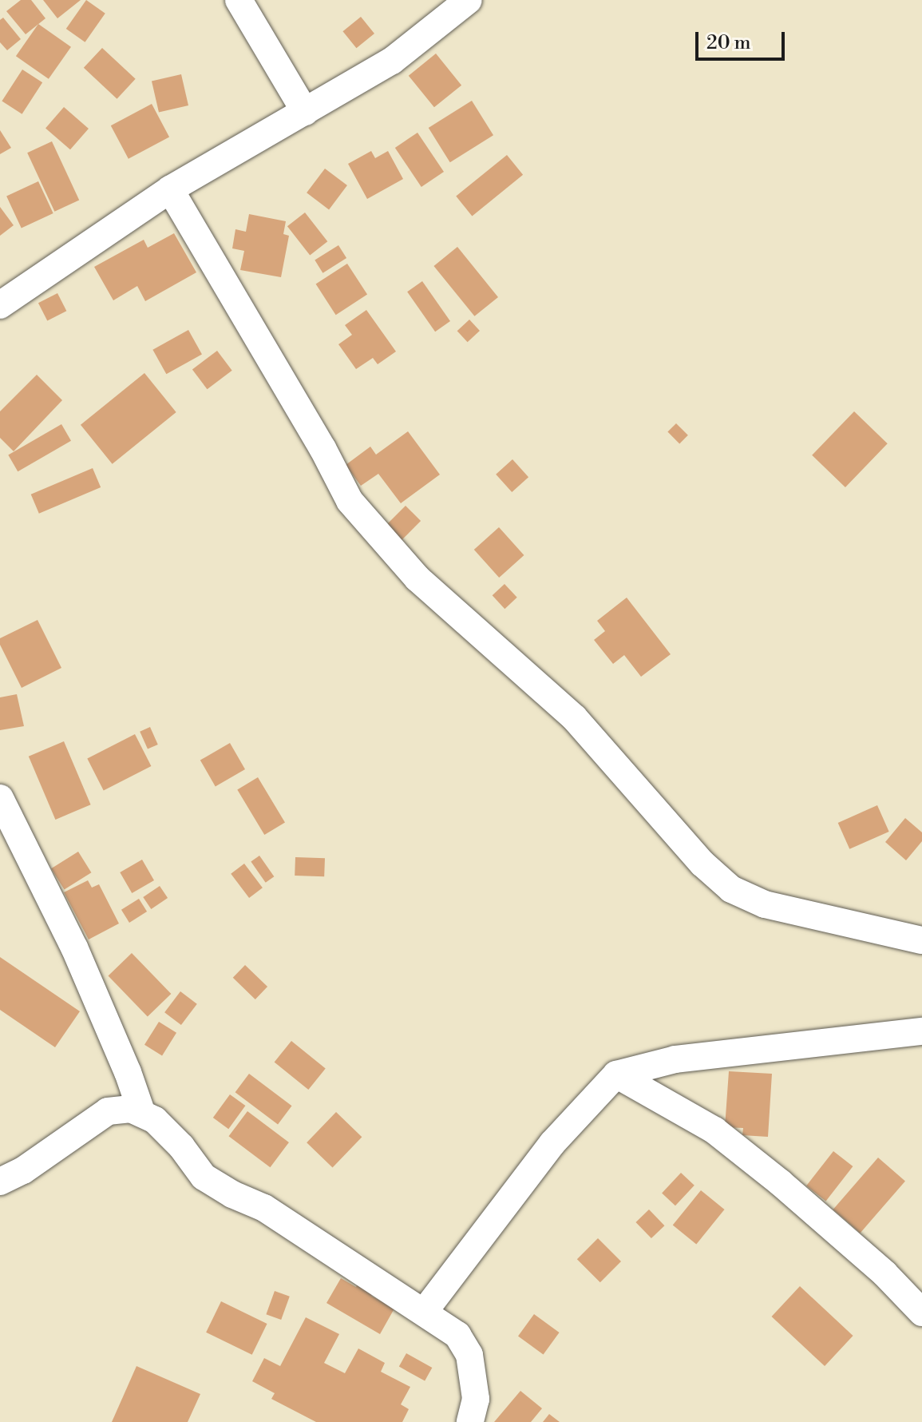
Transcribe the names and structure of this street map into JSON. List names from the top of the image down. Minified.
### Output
{"scale_bar":"20 m"}
